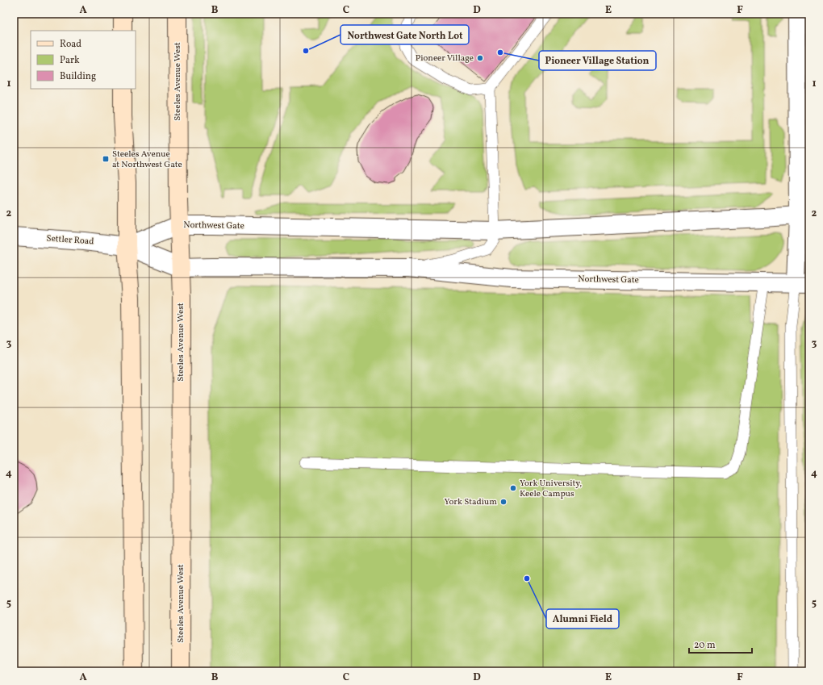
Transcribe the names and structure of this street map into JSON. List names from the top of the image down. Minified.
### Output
{"streets":{"main road":["Steeles Avenue West"],"street":["Northwest Gate","Settler Road"]},"crossings":[["Steeles Avenue West","Northwest Gate"],["Northwest Gate","Settler Road"]],"places":{"other":["Northwest Gate North Lot","Pioneer Village Station","Pioneer Village","York University, Keele Campus","York Stadium","Alumni Field"],"transit":["Steeles Avenue at Northwest Gate"]},"legend":["Road","Park","Building"],"scale_bar":"20 m","grid":{"columns":["A","B","C","D","E","F"],"rows":["1","2","3","4","5"]}}
